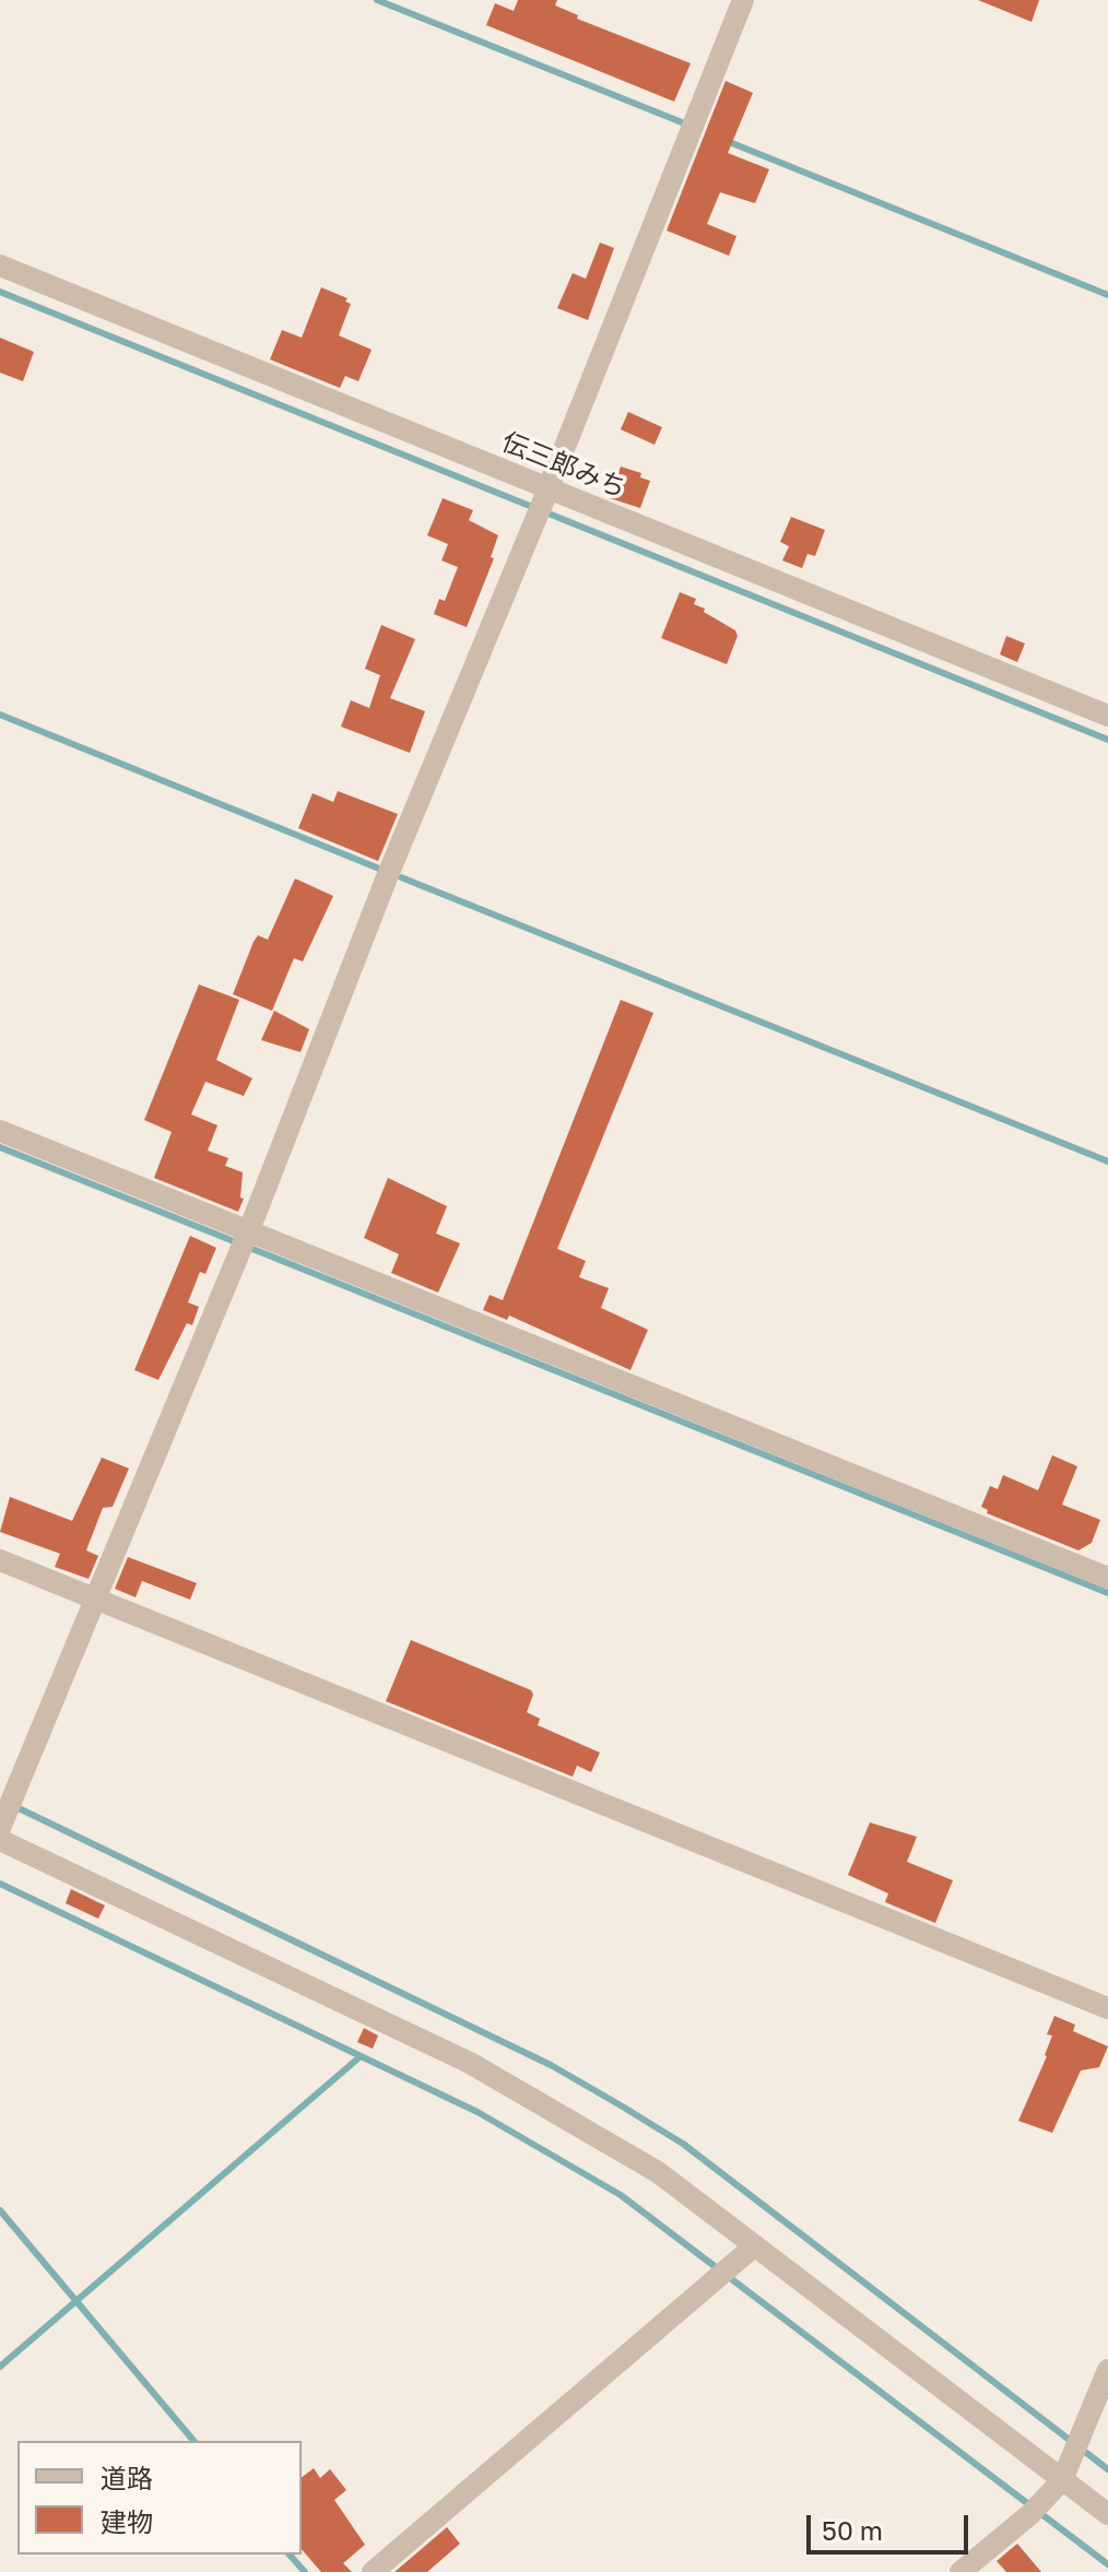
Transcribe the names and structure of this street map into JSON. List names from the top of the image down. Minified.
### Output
{"streets":{"street":["伝三郎みち"]},"legend":["道路","建物"],"scale_bar":"50 m"}
